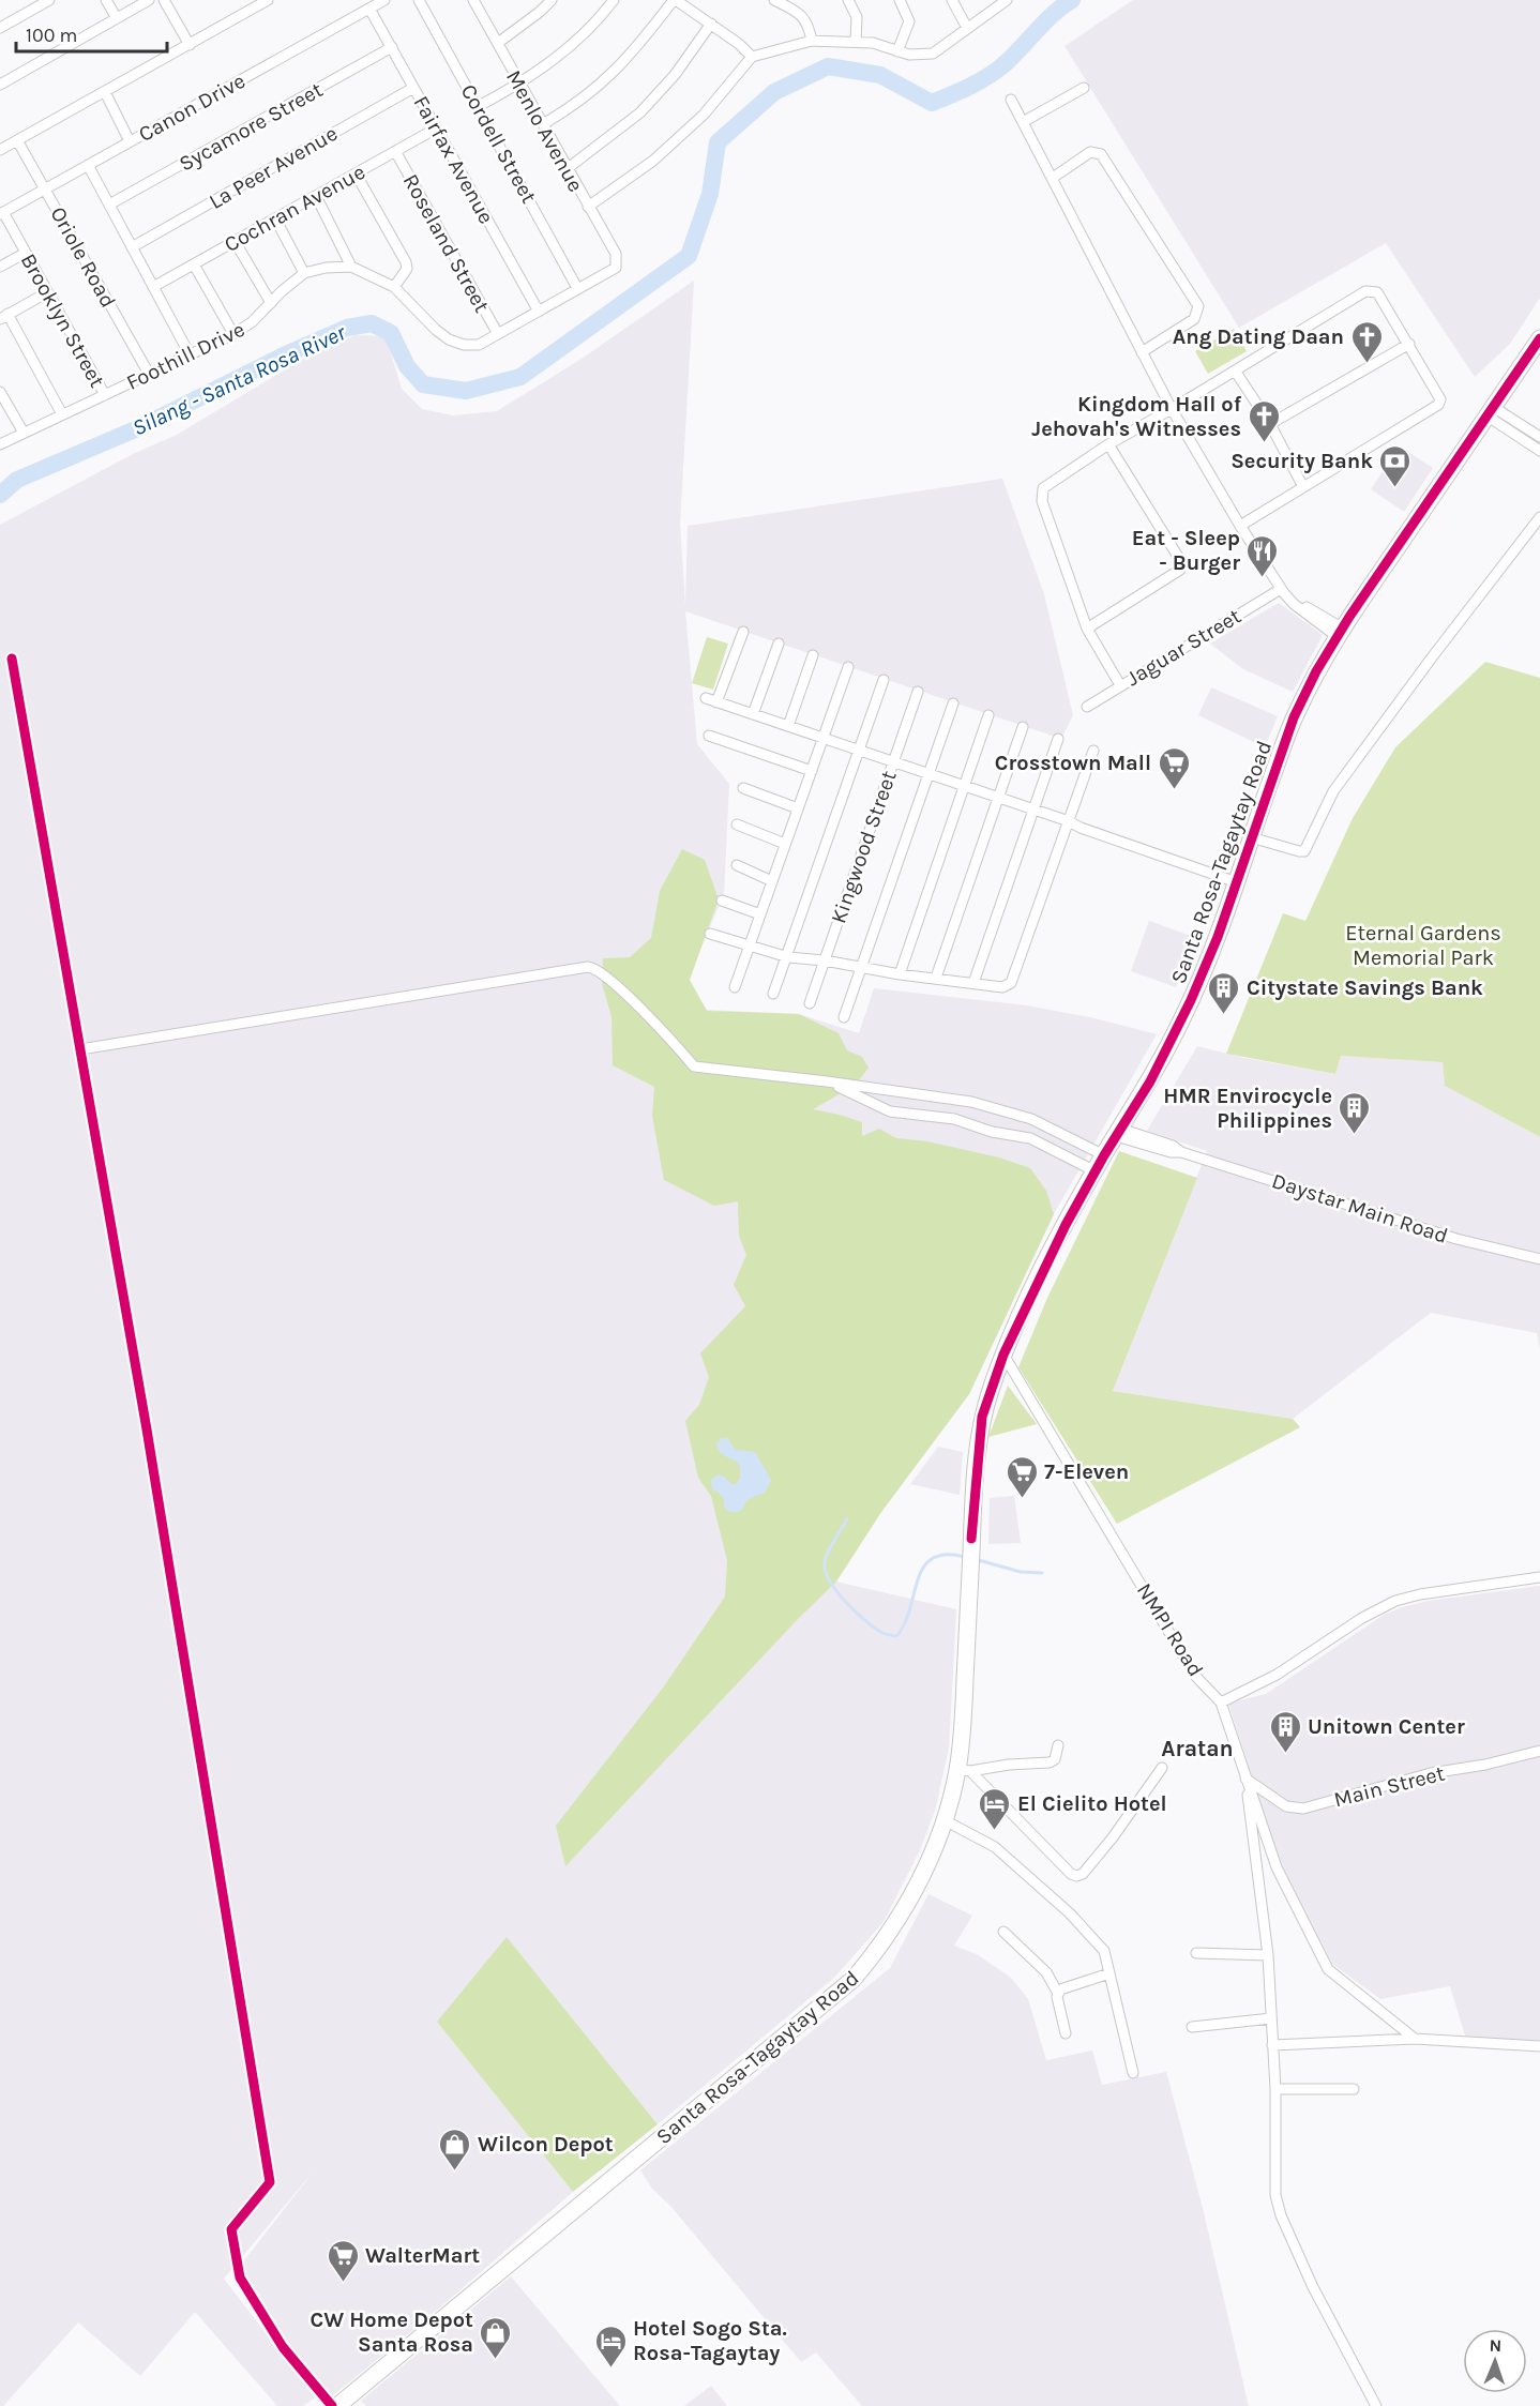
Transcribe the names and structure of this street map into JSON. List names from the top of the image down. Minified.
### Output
{"streets":{"main road":["Santa Rosa-Tagaytay Road"],"street":["Canon Drive","Sycamore Street","Menlo Avenue","Cordell Street","Fairfax Avenue","La Peer Avenue","Cochran Avenue","Roseland Street","Oriole Road","Brooklyn Street","Foothill Drive","Jaguar Street","Kingwood Street","Daystar Main Road","NMPI Road","Main Street"]},"crossings":[["Canon Drive","Fairfax Avenue"],["Canon Drive","Oriole Road"],["Canon Drive","Brooklyn Street"],["Sycamore Street","Fairfax Avenue"],["Menlo Avenue","Cordell Street"],["Fairfax Avenue","La Peer Avenue"],["Fairfax Avenue","Cochran Avenue"],["Cochran Avenue","Roseland Street"],["Oriole Road","Foothill Drive"],["Brooklyn Street","Foothill Drive"],["Santa Rosa-Tagaytay Road","Daystar Main Road"],["Santa Rosa-Tagaytay Road","NMPI Road"]],"districts":["Aratan"],"water":["Silang - Santa Rosa River"],"parks":["Eternal Gardens Memorial Park"],"places":{"church":["Ang Dating Daan","Kingdom Hall of Jehovah's Witnesses"],"bank":["Security Bank"],"restaurant":["Eat - Sleep - Burger"],"supermarket":["Crosstown Mall","7-Eleven","WalterMart"],"building":["Citystate Savings Bank","HMR Envirocycle Philippines","Unitown Center"],"hotel":["El Cielito Hotel","Hotel Sogo Sta. Rosa-Tagaytay"],"shop":["Wilcon Depot","CW Home Depot Santa Rosa"]},"scale_bar":"100 m","north":"top"}
